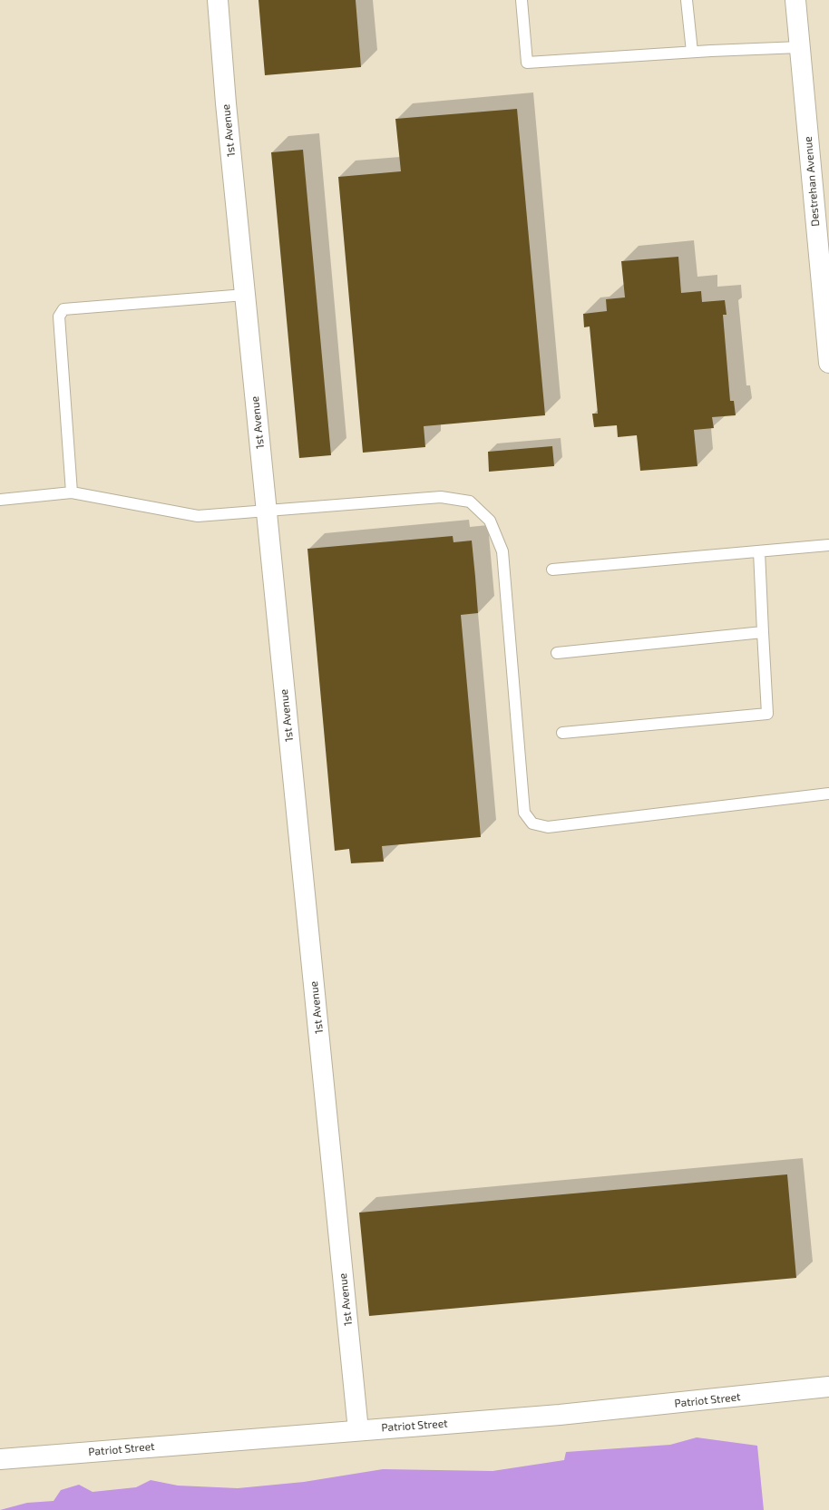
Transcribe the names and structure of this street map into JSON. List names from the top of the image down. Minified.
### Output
{"streets":{"street":["1st Avenue","Destrehan Avenue","Patriot Street"]},"crossings":[["1st Avenue","Patriot Street"]]}
